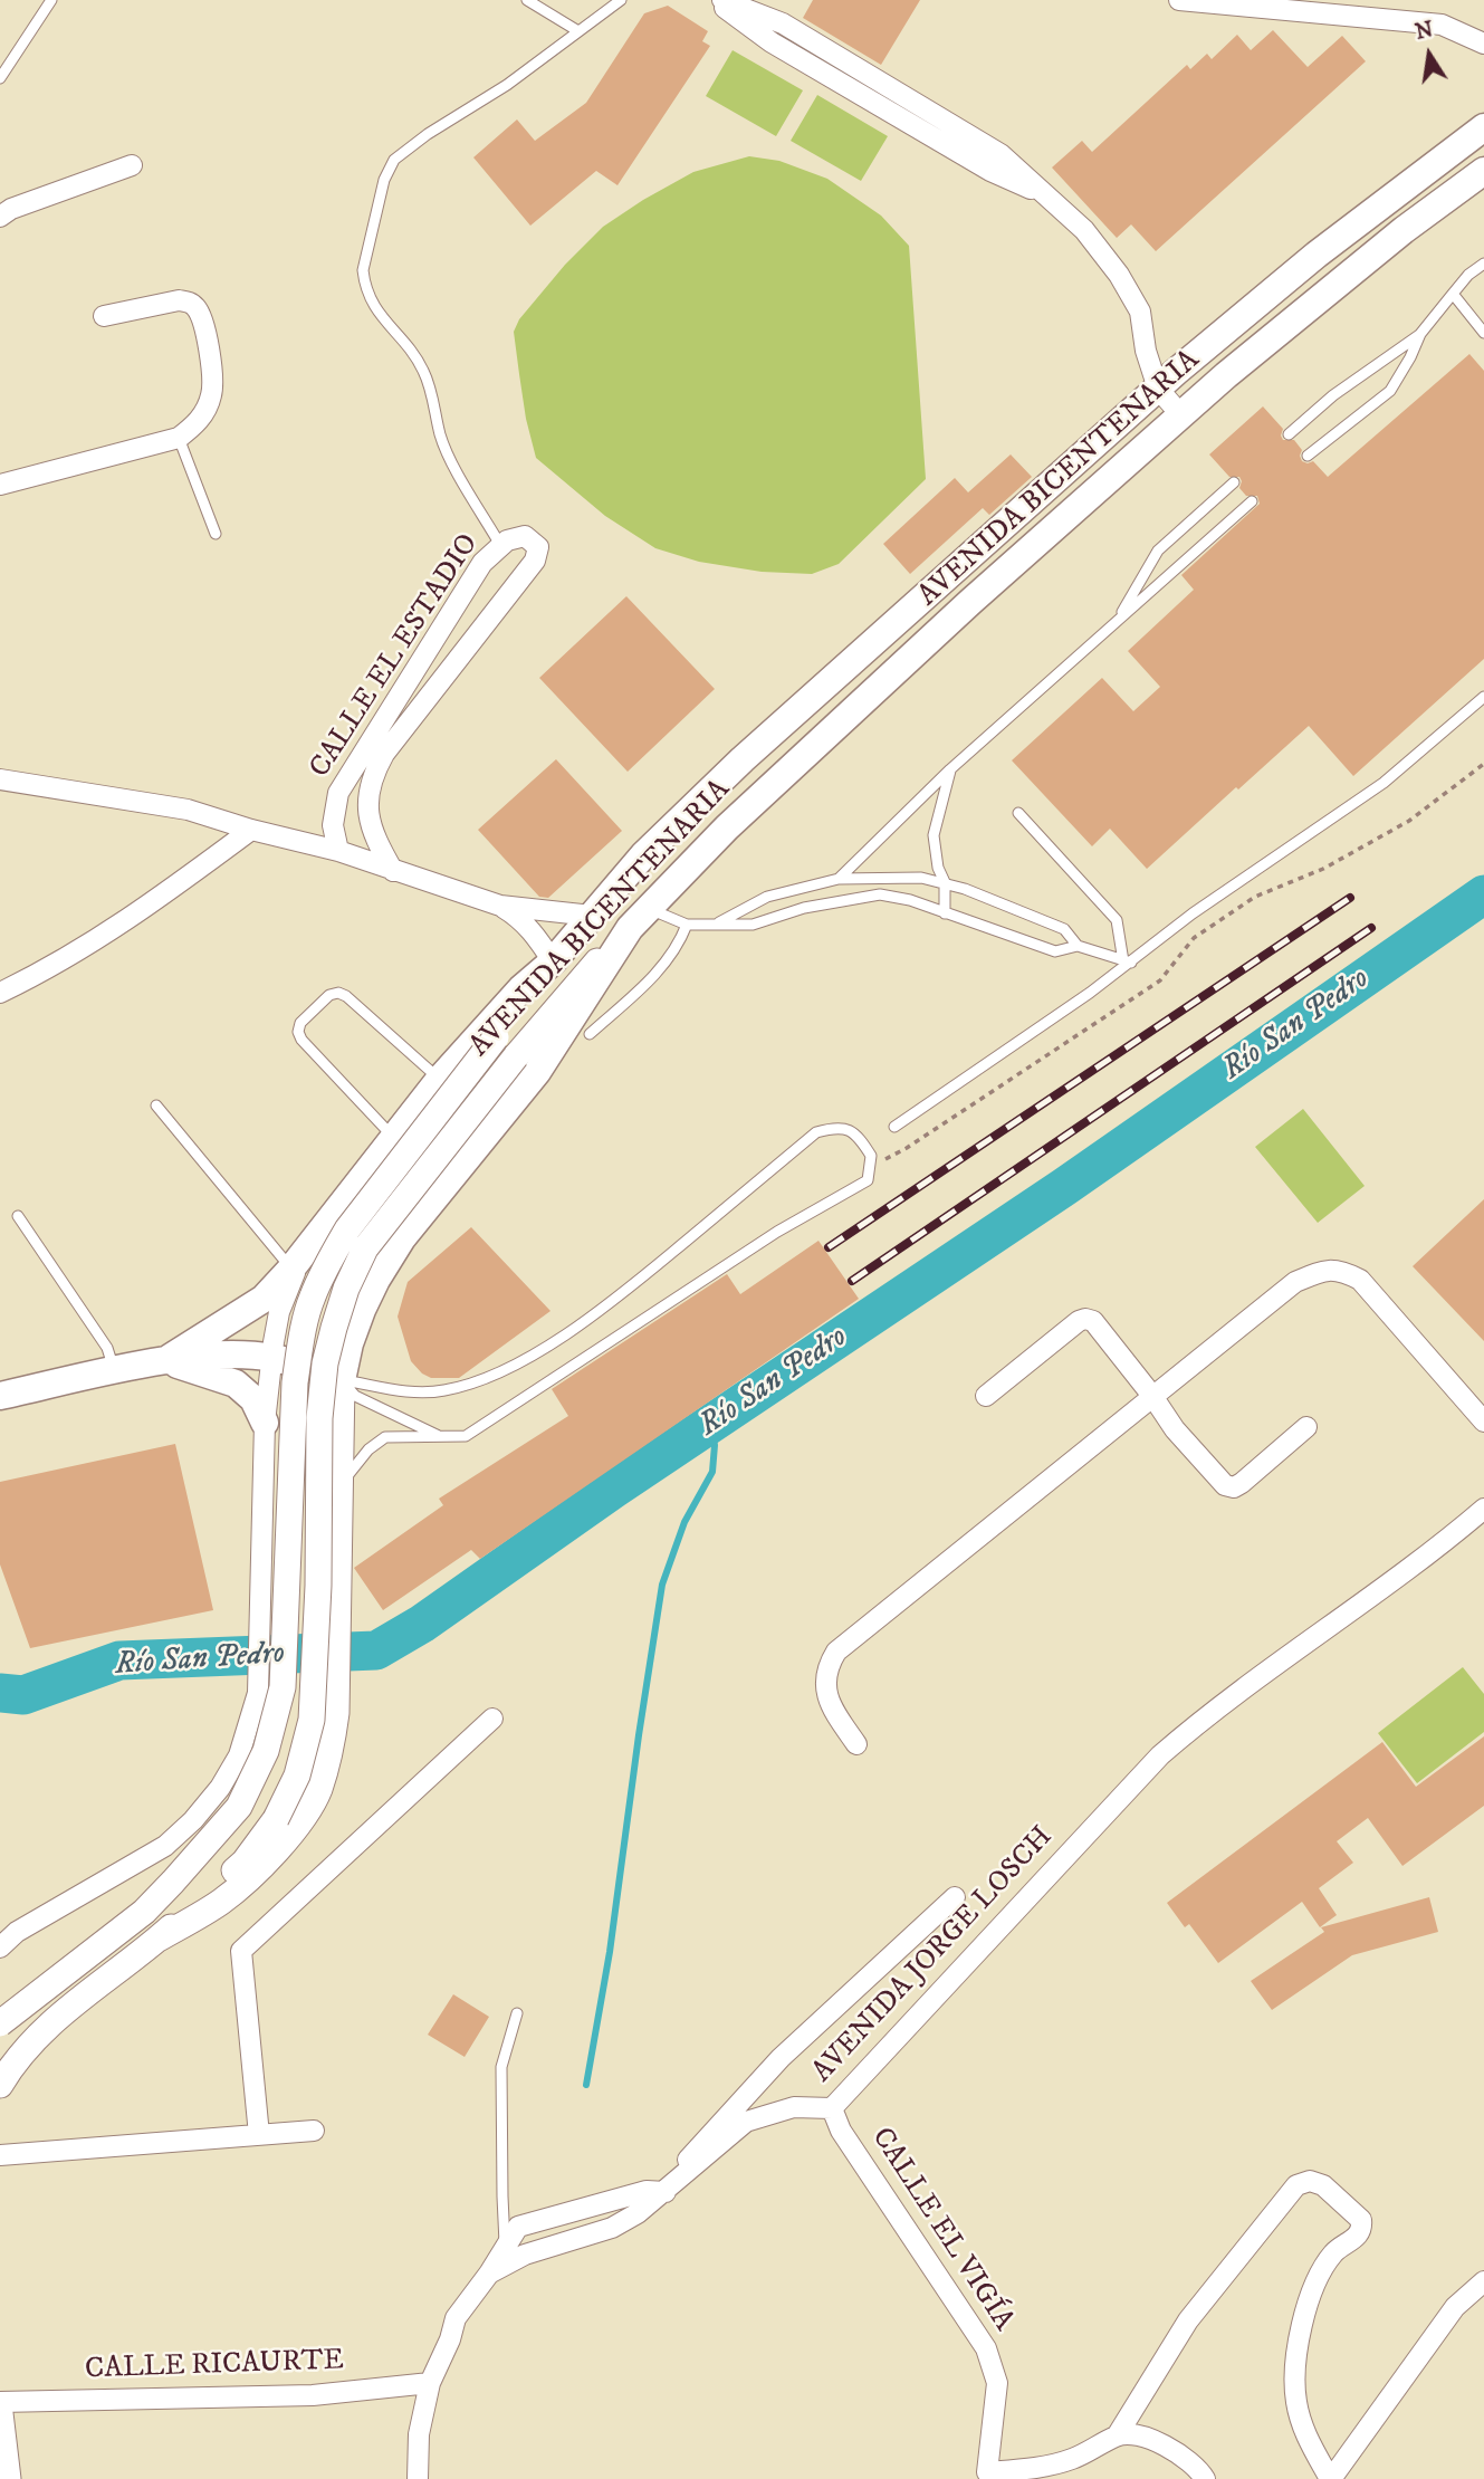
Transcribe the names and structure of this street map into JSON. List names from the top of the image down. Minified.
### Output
{"streets":{"main road":["AVENIDA BICENTENARIA"],"street":["CALLE EL ESTADIO","AVENIDA JORGE LOSCH","CALLE EL VIGÍA","CALLE RICAURTE"]},"crossings":[["AVENIDA JORGE LOSCH","CALLE EL VIGÍA"]],"water":["Río San Pedro"],"north":"top"}
